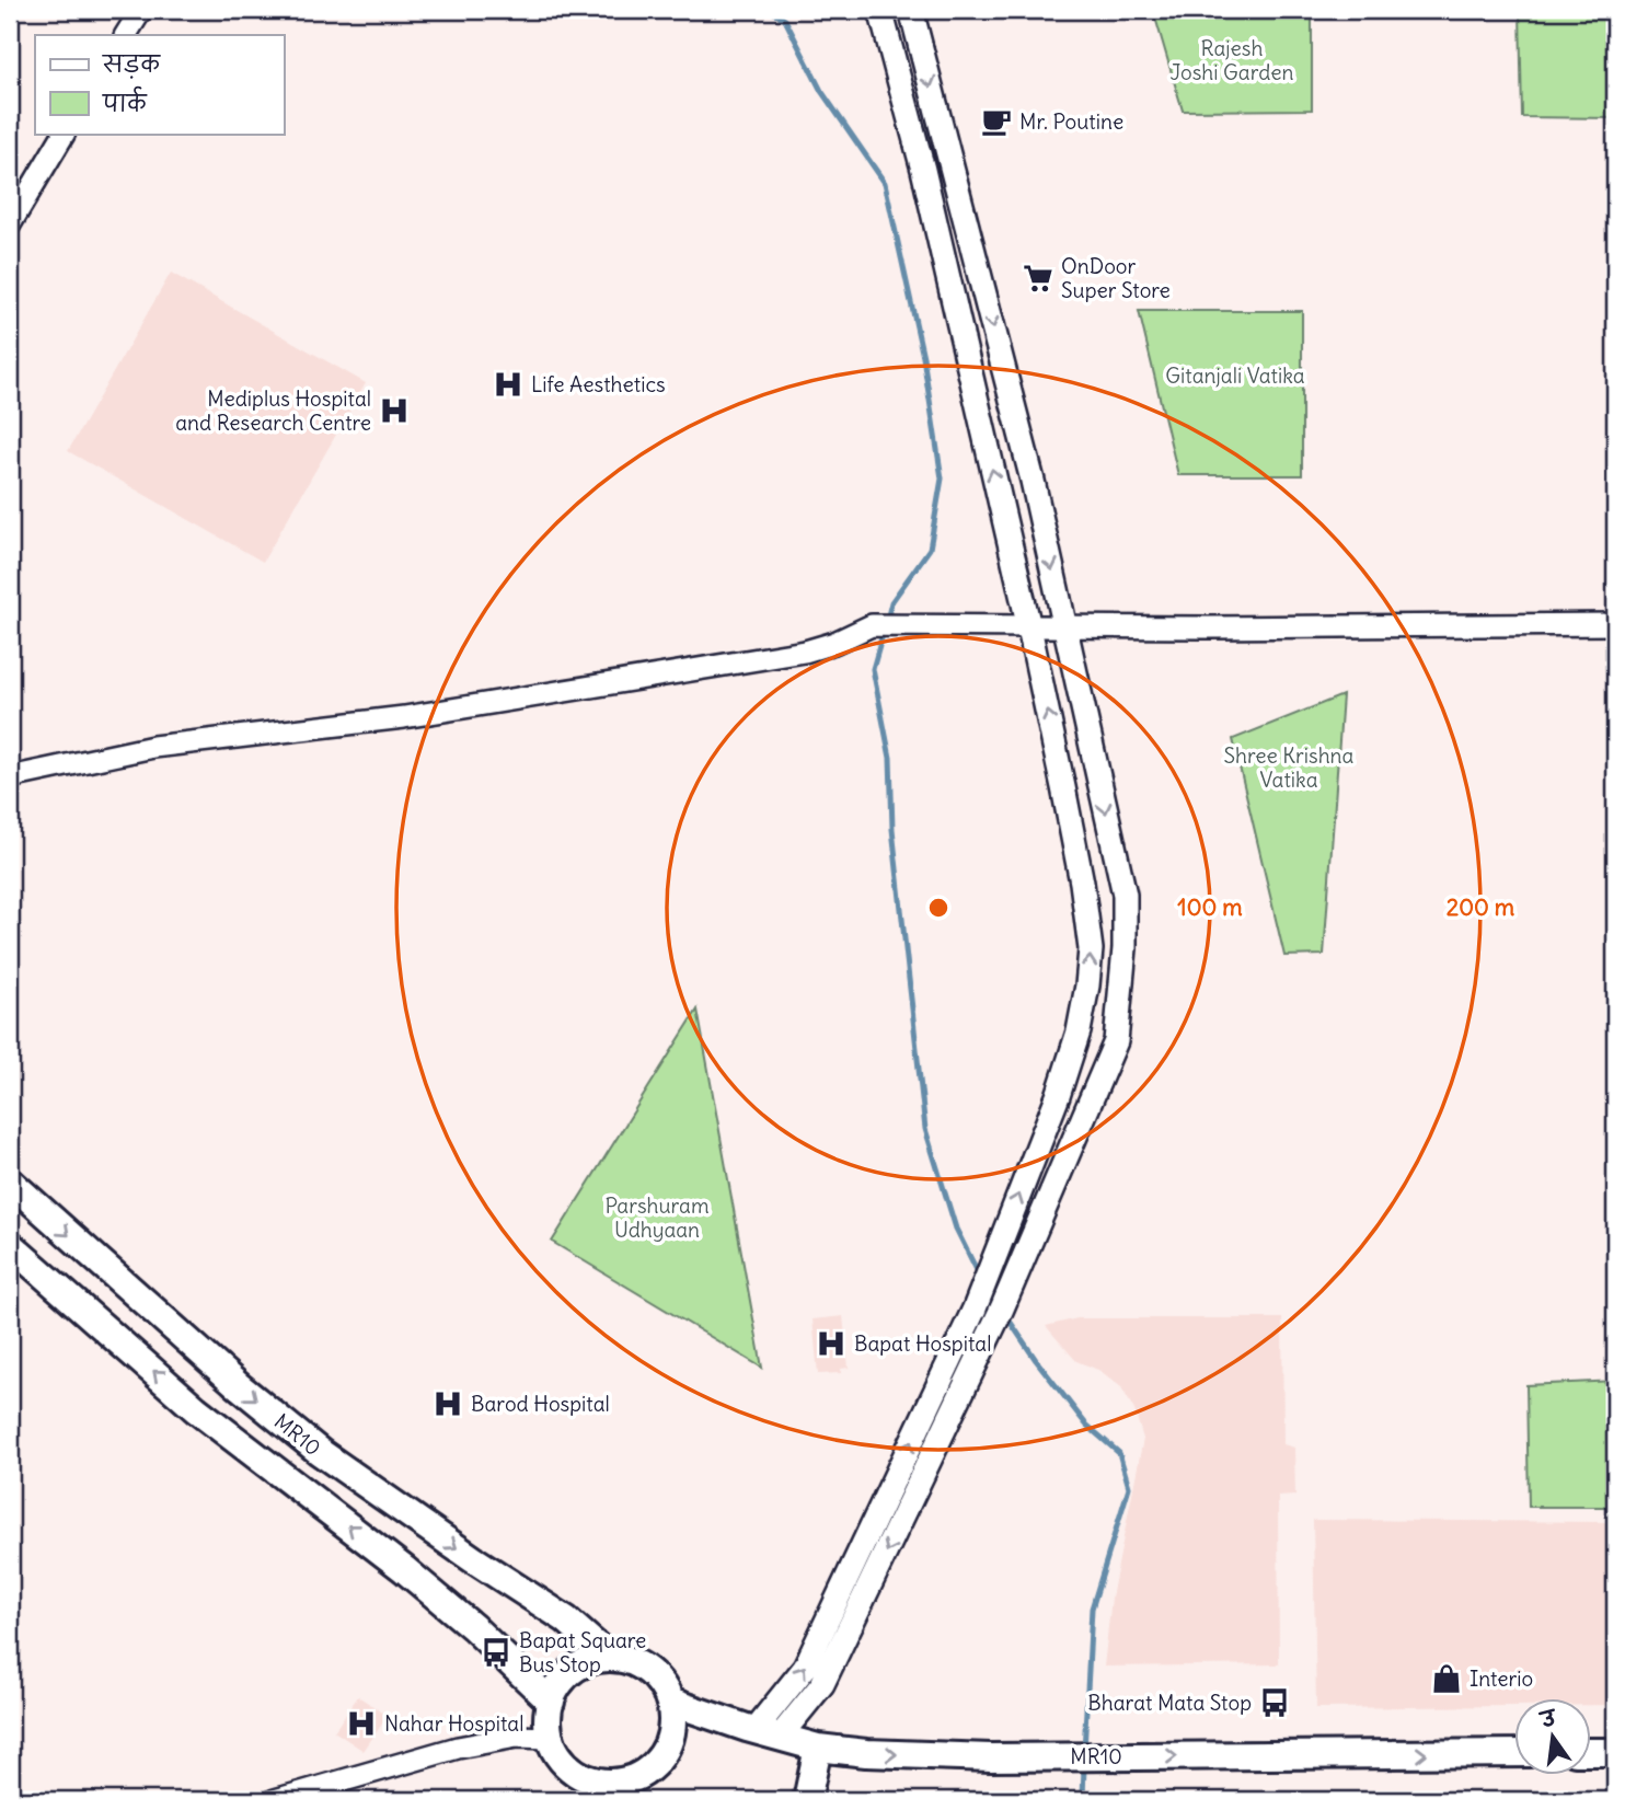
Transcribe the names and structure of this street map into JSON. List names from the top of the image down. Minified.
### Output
{"streets":{"main road":["MR10"]},"parks":["Rajesh Joshi Garden","Gitanjali Vatika","Shree Krishna Vatika","Parshuram Udhyaan"],"places":{"cafe":["Mr. Poutine"],"supermarket":["OnDoor Super Store"],"hospital":["Life Aesthetics","Mediplus Hospital and Research Centre","Bapat Hospital","Barod Hospital","Nahar Hospital"],"bus stop":["Bapat Square Bus Stop","Bharat Mata Stop"],"shop":["Interio"]},"legend":["सड़क","पार्क"],"north":"top","rings":["100 m","200 m"]}
